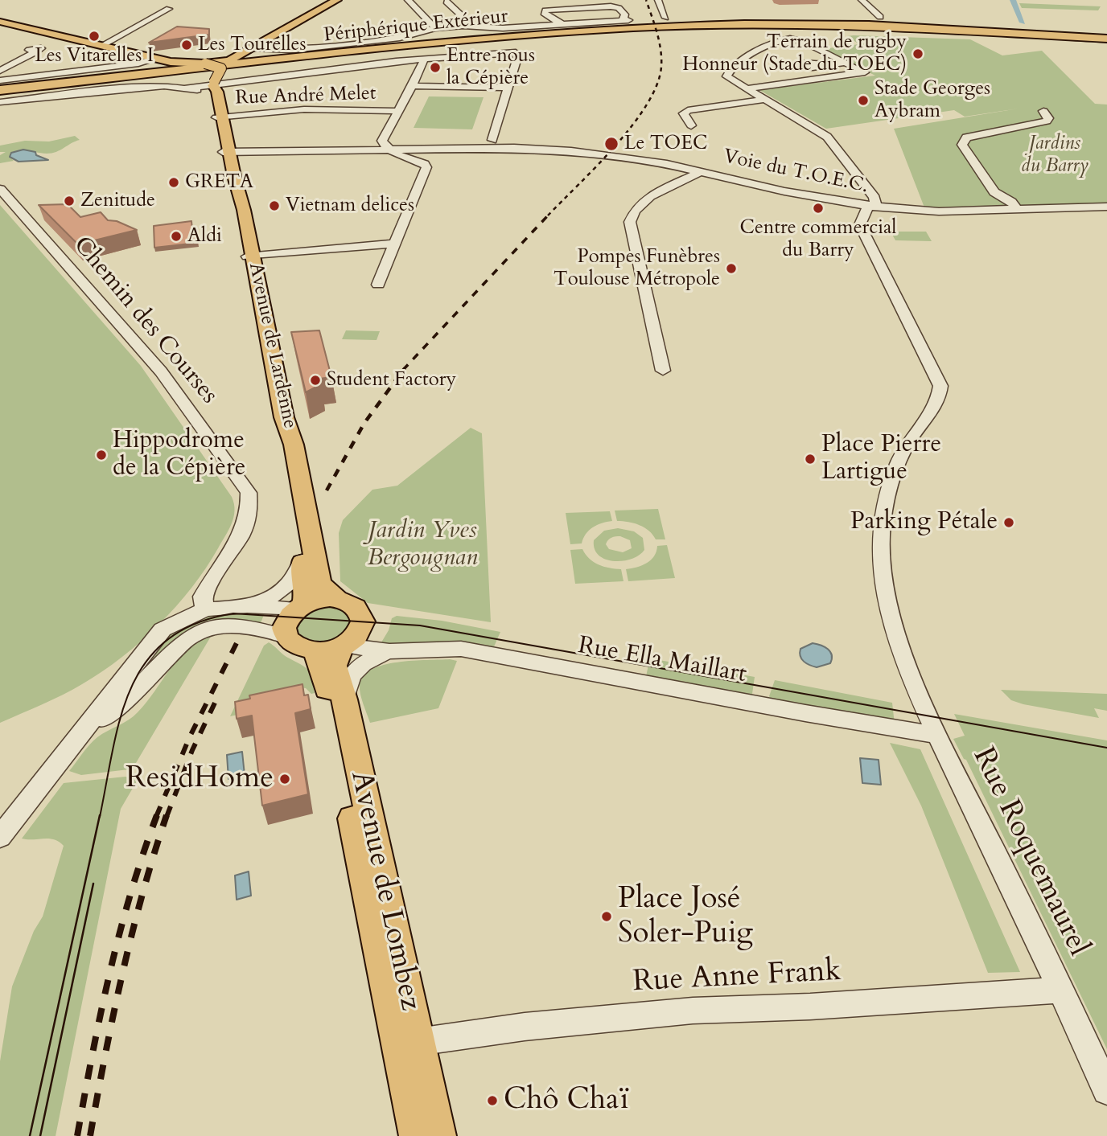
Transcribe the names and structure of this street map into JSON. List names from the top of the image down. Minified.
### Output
{"streets":{"highway":["Périphérique Extérieur"],"main road":["Avenue de Lardenne","Avenue de Lombez"],"street":["Rue André Melet","Voie du T.O.E.C.","Chemin des Courses","Rue Ella Maillart","Rue Roquemaurel","Rue Anne Frank"]},"crossings":[["Rue André Melet","Avenue de Lardenne"],["Voie du T.O.E.C.","Avenue de Lardenne"],["Voie du T.O.E.C.","Rue Roquemaurel"],["Avenue de Lardenne","Rue Ella Maillart"],["Avenue de Lardenne","Avenue de Lombez"],["Rue Ella Maillart","Rue Roquemaurel"],["Rue Ella Maillart","Avenue de Lombez"],["Rue Roquemaurel","Rue Anne Frank"],["Avenue de Lombez","Rue Anne Frank"]],"parks":["Jardins du Barry","Jardin Yves Bergougnan"],"places":["Les Vitarelles I","Les Tourelles","Terrain de rugby Honneur (Stade du TOEC)","Entre nous la Cépière","Stade Georges Aybram","Le TOEC","GRETA","Zenitude","Vietnam delices","Centre commercial du Barry","Aldi","Pompes Funèbres Toulouse Métropole","Student Factory","Hippodrome de la Cépière","Place Pierre Lartigue","Parking Pétale","ResidHome","Place José Soler-Puig","Chô Chaï"]}
